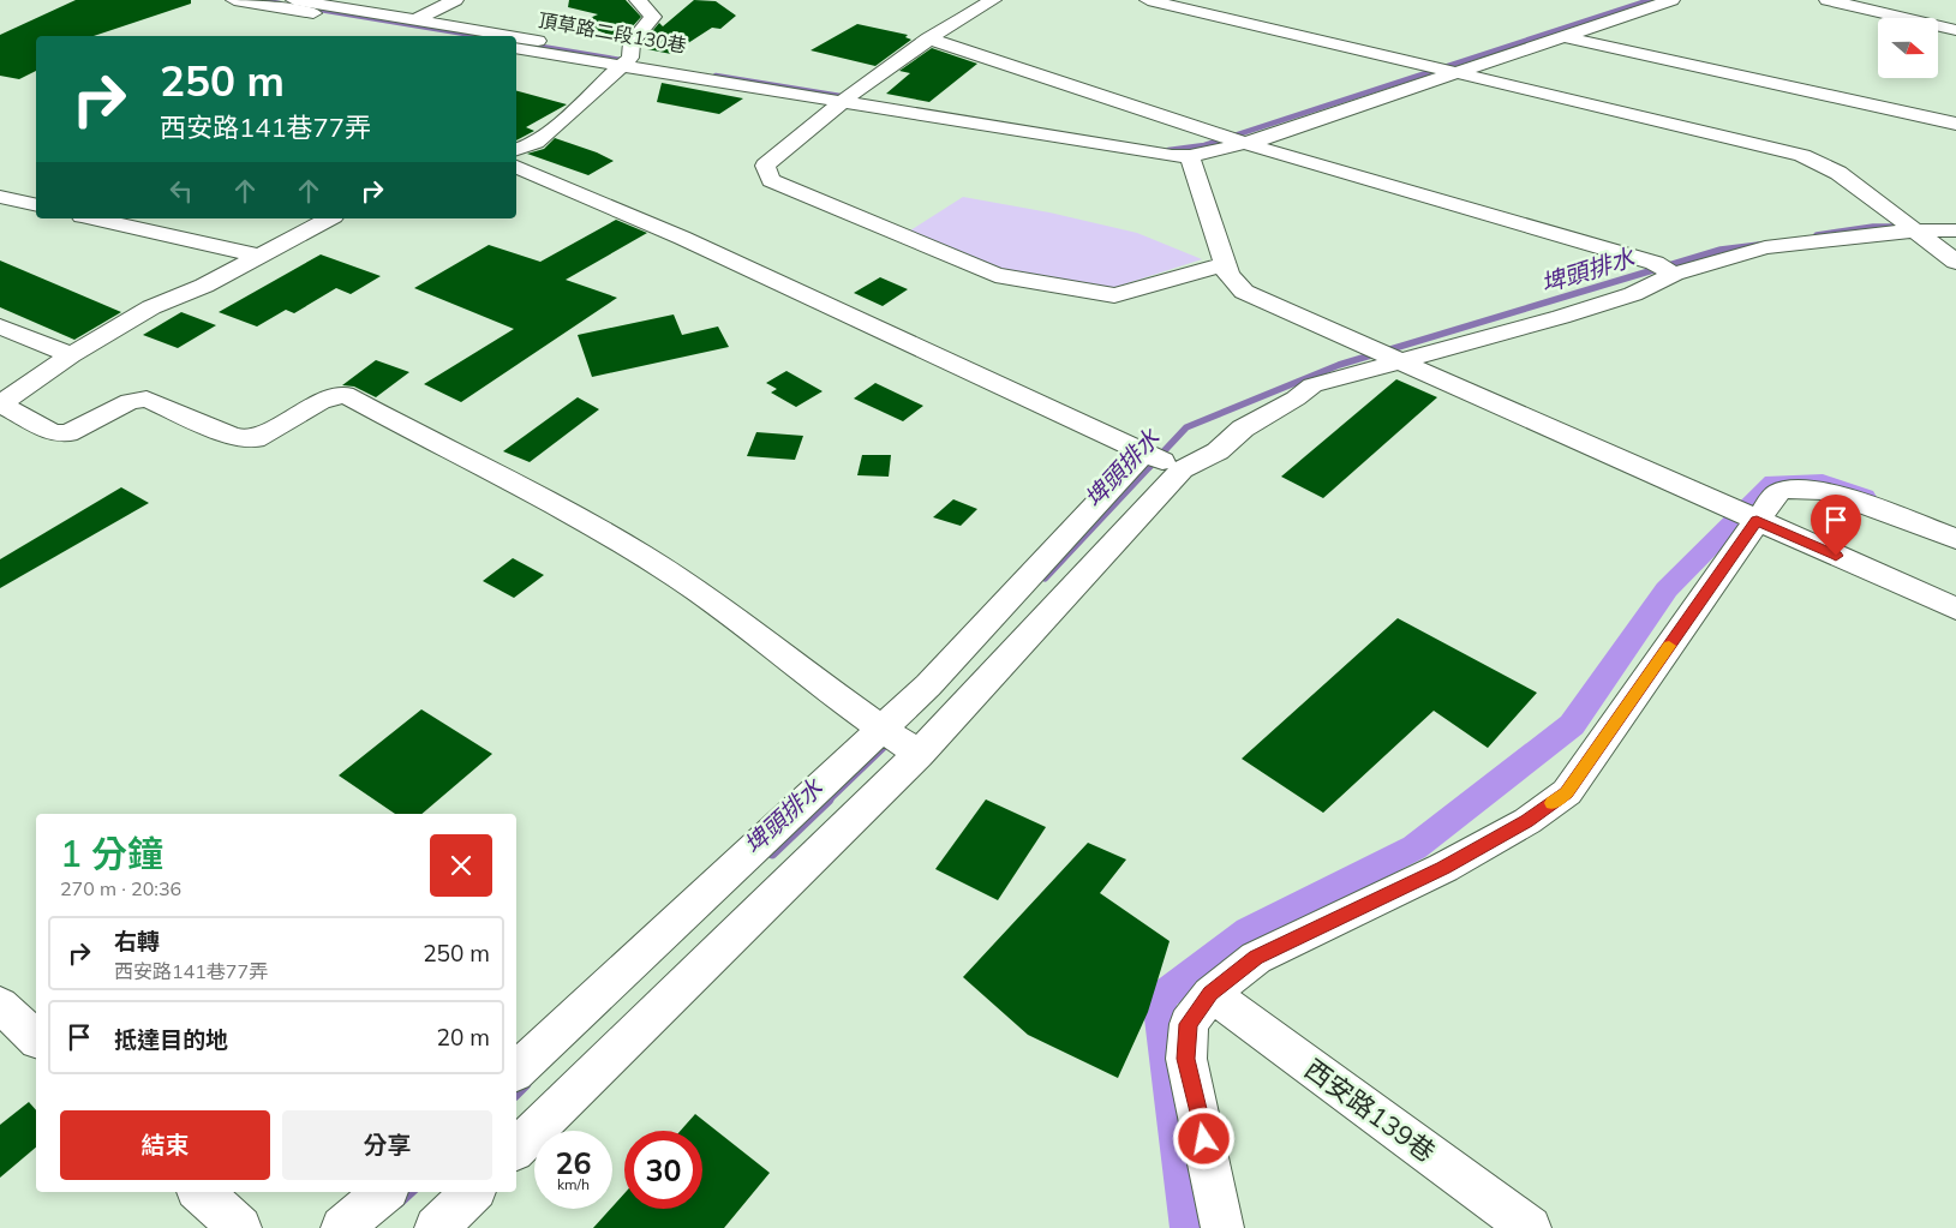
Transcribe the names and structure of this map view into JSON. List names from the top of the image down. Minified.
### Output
{"streets":{"street":["頂草路二段130巷","西安路139巷"]},"water":["埤頭排水"],"north":"right","page":{"turn":["250 m","西安路141巷77弄"],"heading":["1 分鐘","270 m · 20:36"],"list":[{"name":"右轉","note":"西安路141巷77弄","value":"250 m"},{"name":"抵達目的地","value":"20 m"}],"buttons":["結束","分享"],"speed":"26 km/h","limit":"30"}}
